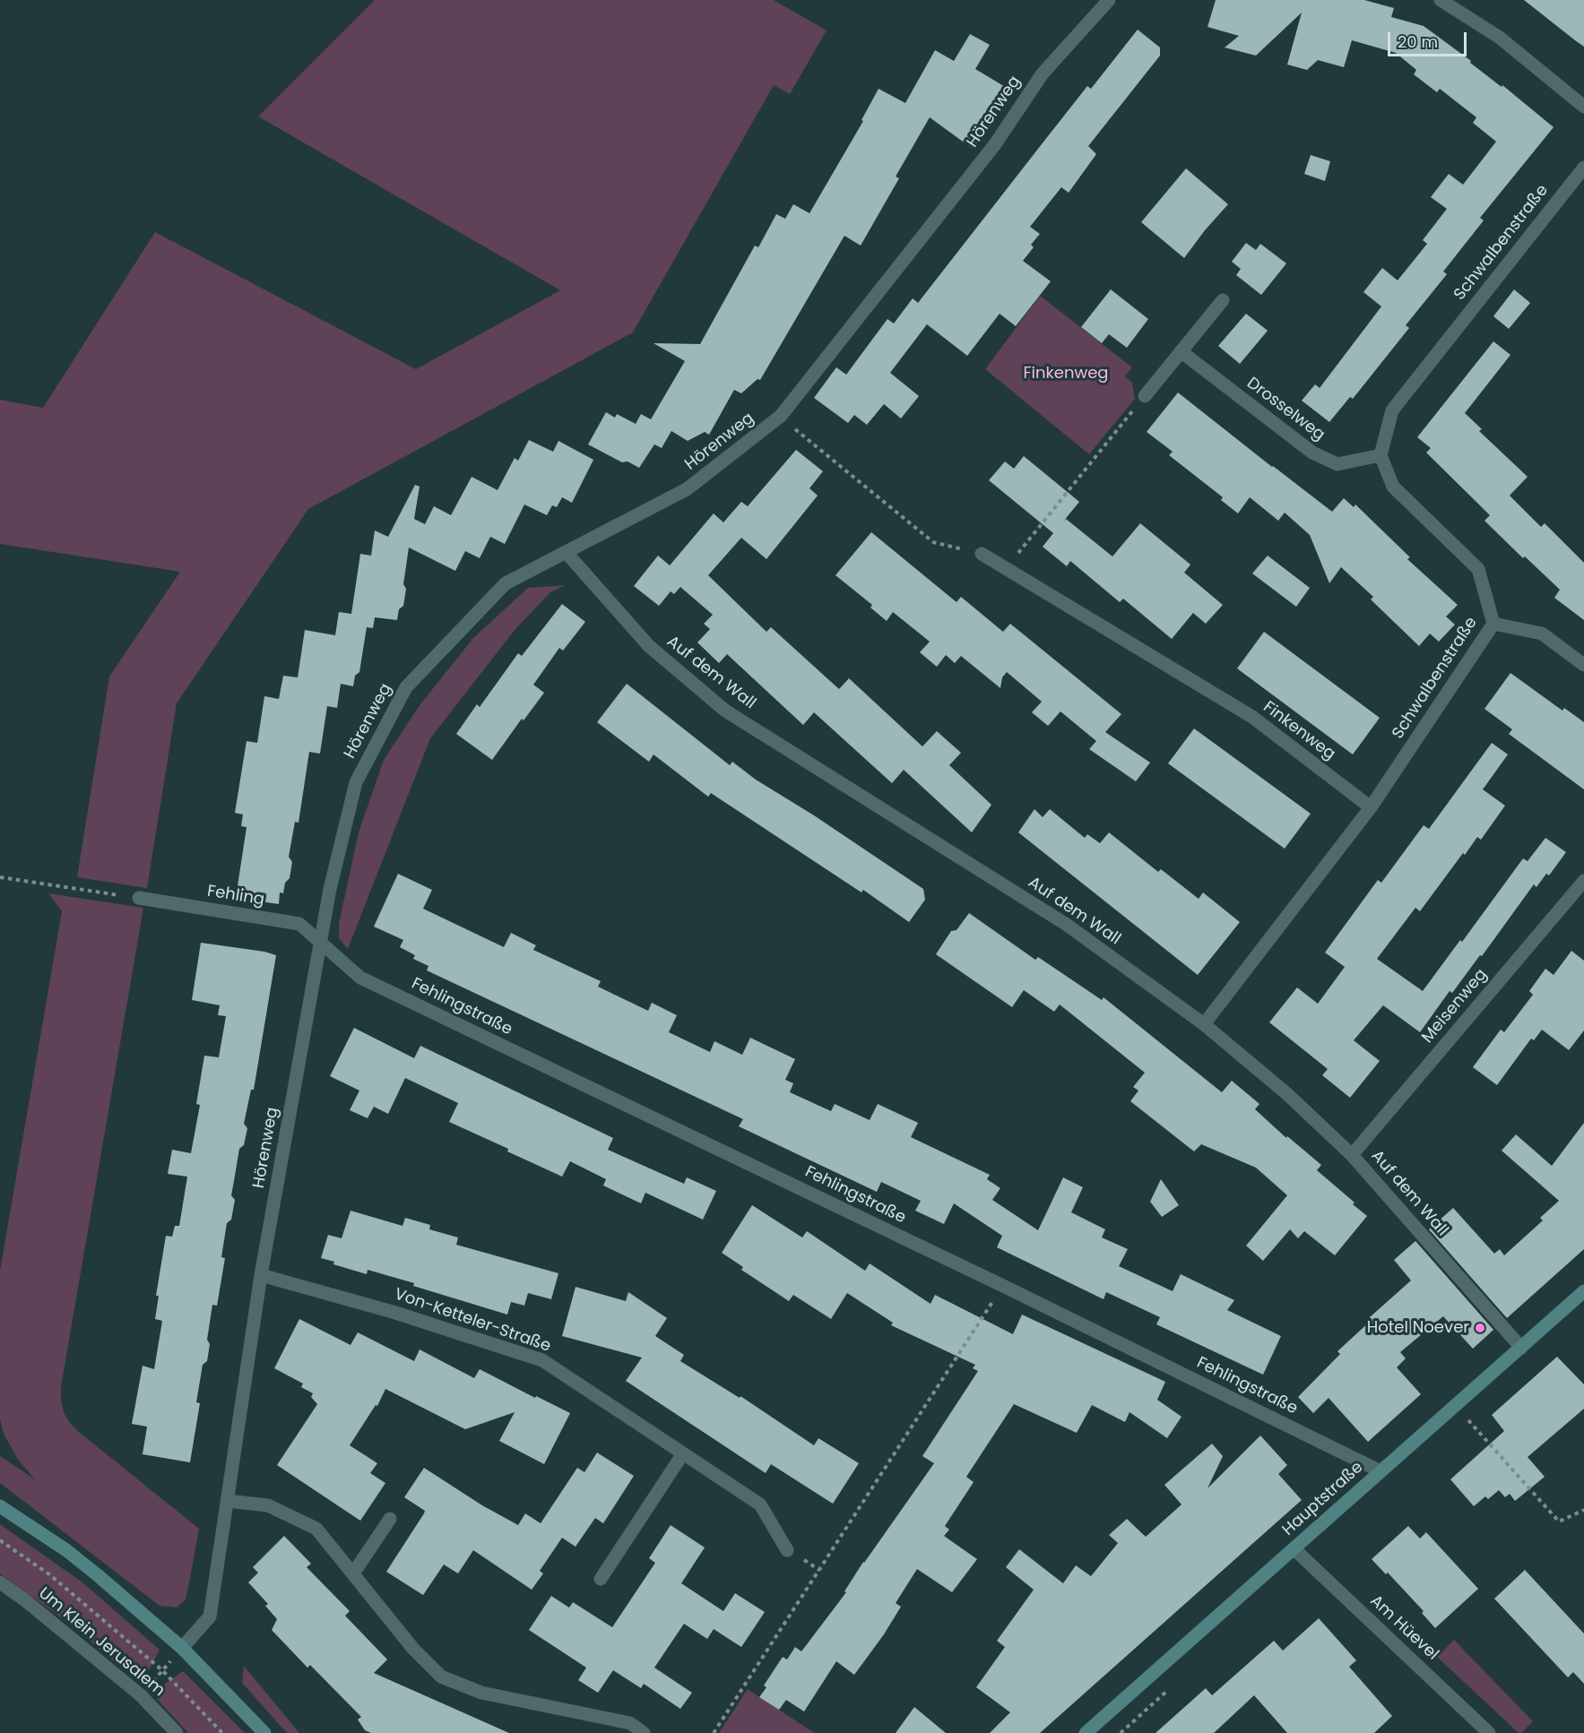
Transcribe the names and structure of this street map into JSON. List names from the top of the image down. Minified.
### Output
{"streets":{"street":["Hörenweg","Schwalbenstraße","Drosselweg","Auf dem Wall","Finkenweg","Fehling","Meisenweg","Fehlingstraße","Von-Ketteler-Straße","Hauptstraße","Am Hüevel","Um Klein Jerusalem"]},"crossings":[["Hörenweg","Auf dem Wall"],["Hörenweg","Fehling"],["Hörenweg","Fehlingstraße"],["Hörenweg","Von-Ketteler-Straße"],["Schwalbenstraße","Drosselweg"],["Schwalbenstraße","Auf dem Wall"],["Schwalbenstraße","Finkenweg"],["Auf dem Wall","Meisenweg"],["Auf dem Wall","Hauptstraße"],["Fehling","Fehlingstraße"],["Fehlingstraße","Hauptstraße"],["Hauptstraße","Am Hüevel"]],"parks":["Finkenweg"],"places":["Hotel Noever"],"scale_bar":"20 m"}
